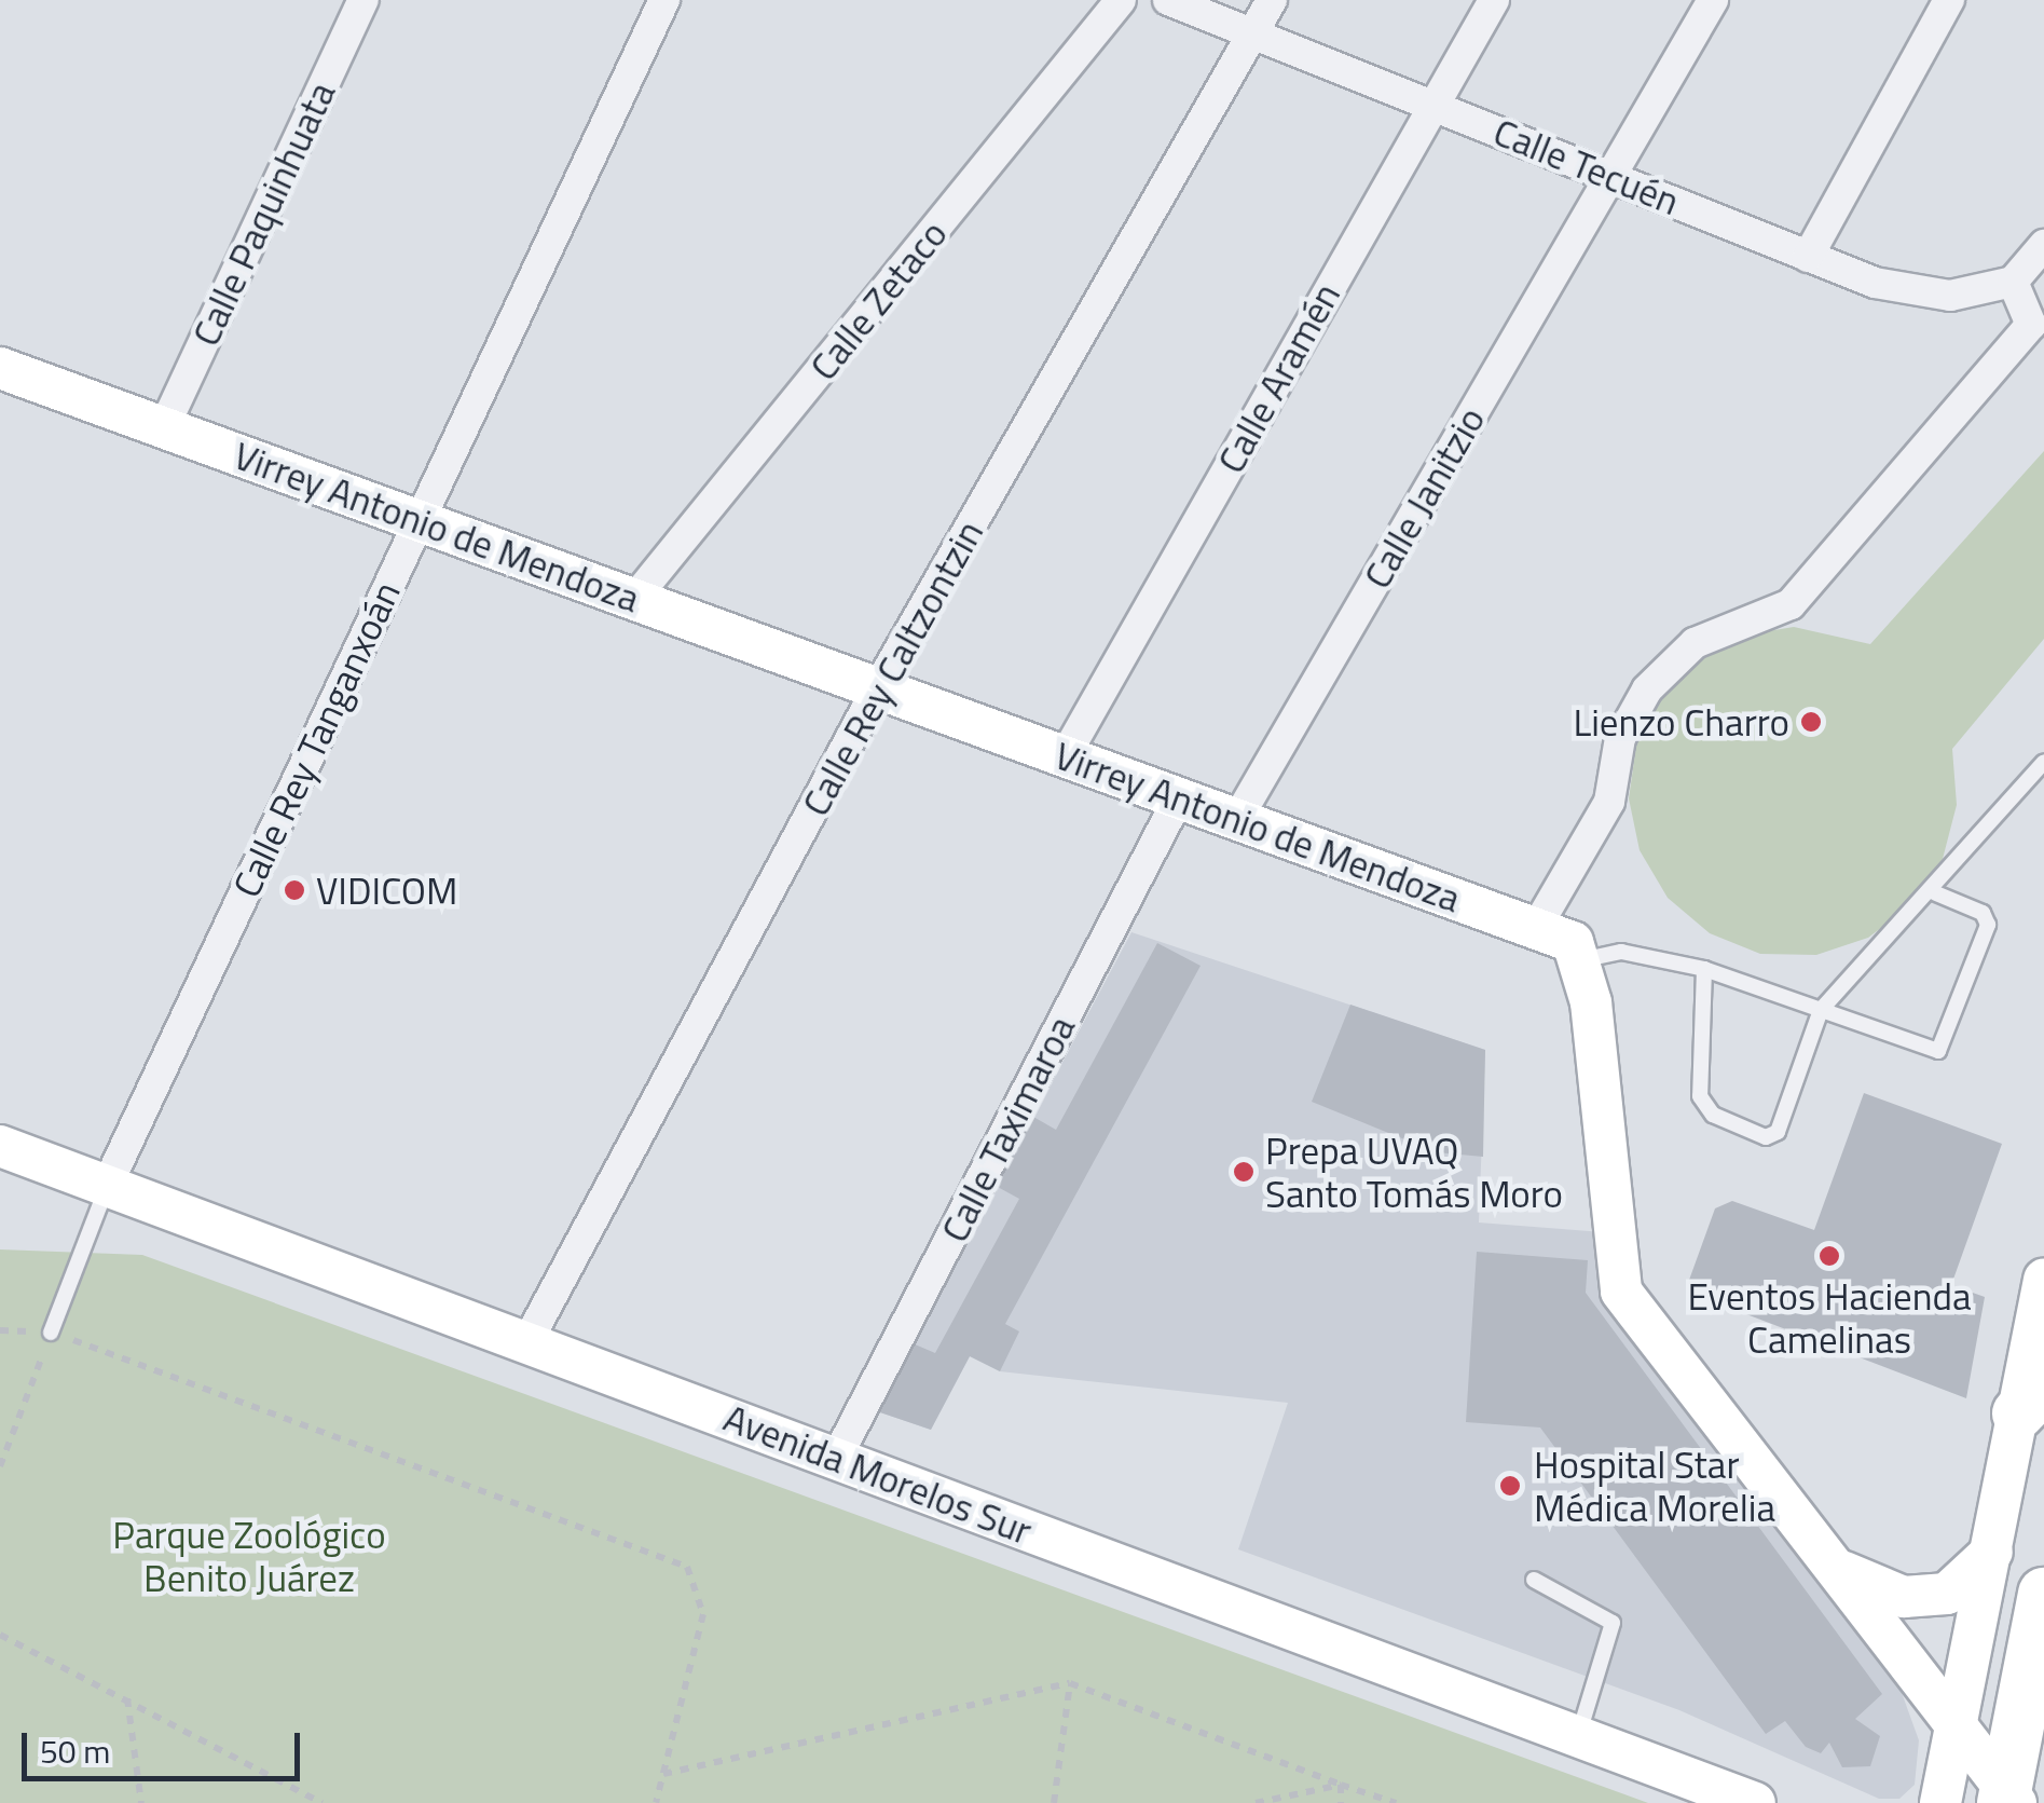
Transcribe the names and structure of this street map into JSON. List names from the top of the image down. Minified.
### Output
{"streets":{"street":["Calle Tecuén","Calle Paquinhuata","Calle Zetaco","Calle Aramén","Calle Janitzio","Virrey Antonio de Mendoza","Calle Rey Caltzontzin","Calle Rey Tanganxoán","Calle Taximaroa","Avenida Morelos Sur"]},"crossings":[["Calle Tecuén","Calle Aramén"],["Calle Tecuén","Calle Janitzio"],["Calle Tecuén","Calle Rey Caltzontzin"],["Calle Paquinhuata","Virrey Antonio de Mendoza"],["Calle Zetaco","Virrey Antonio de Mendoza"],["Calle Aramén","Virrey Antonio de Mendoza"],["Calle Janitzio","Virrey Antonio de Mendoza"],["Virrey Antonio de Mendoza","Calle Rey Caltzontzin"],["Virrey Antonio de Mendoza","Calle Rey Tanganxoán"],["Virrey Antonio de Mendoza","Calle Taximaroa"],["Calle Rey Caltzontzin","Avenida Morelos Sur"],["Calle Rey Tanganxoán","Avenida Morelos Sur"],["Calle Taximaroa","Avenida Morelos Sur"]],"parks":["Parque Zoológico Benito Juárez"],"places":["Lienzo Charro","VIDICOM","Prepa UVAQ Santo Tomás Moro","Eventos Hacienda Camelinas","Hospital Star Médica Morelia"],"scale_bar":"50 m"}
